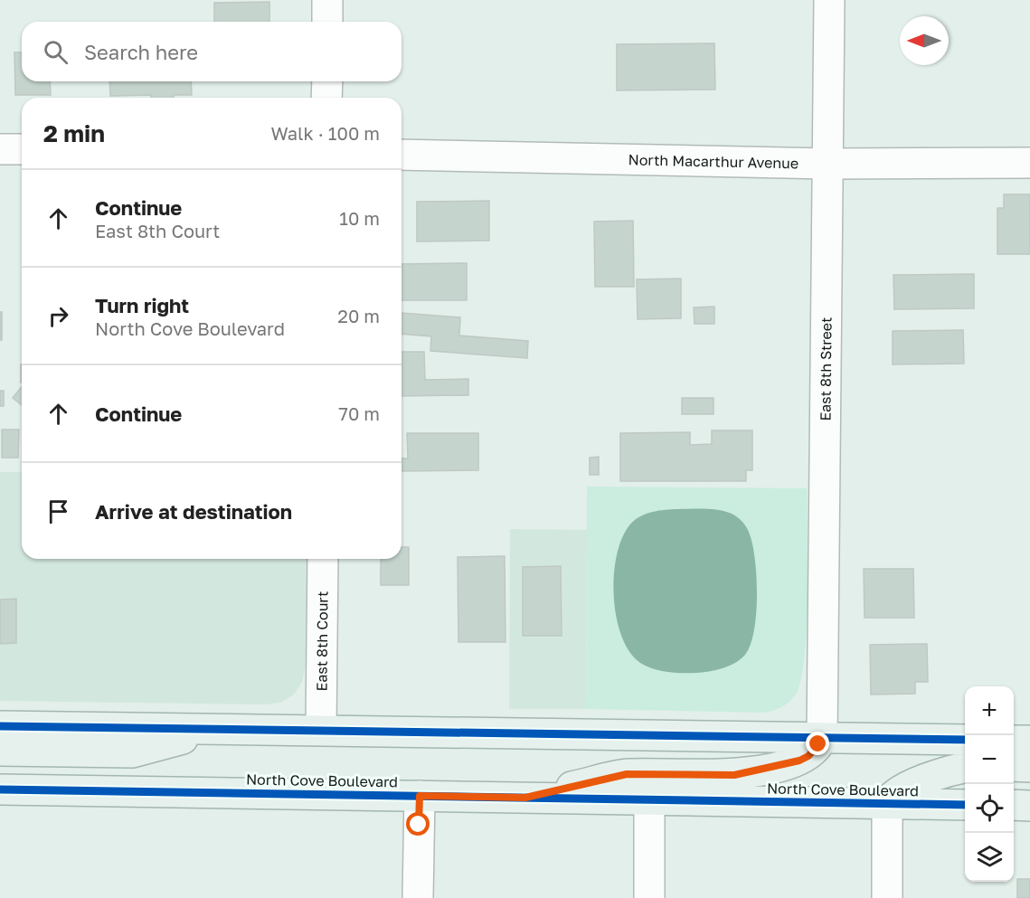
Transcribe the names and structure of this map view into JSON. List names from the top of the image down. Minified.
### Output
{"streets":{"main road":["North Cove Boulevard"],"street":["North Macarthur Avenue","East 8th Street","East 8th Court"]},"crossings":[["North Macarthur Avenue","East 8th Street"]],"north":"left","page":{"search":"Search here","heading":["2 min","Walk · 100 m"],"list":[["Continue","East 8th Court","10 m"],["Turn right","North Cove Boulevard","20 m"],["Continue","70 m"],"Arrive at destination"],"map_buttons":["+","−"]}}
